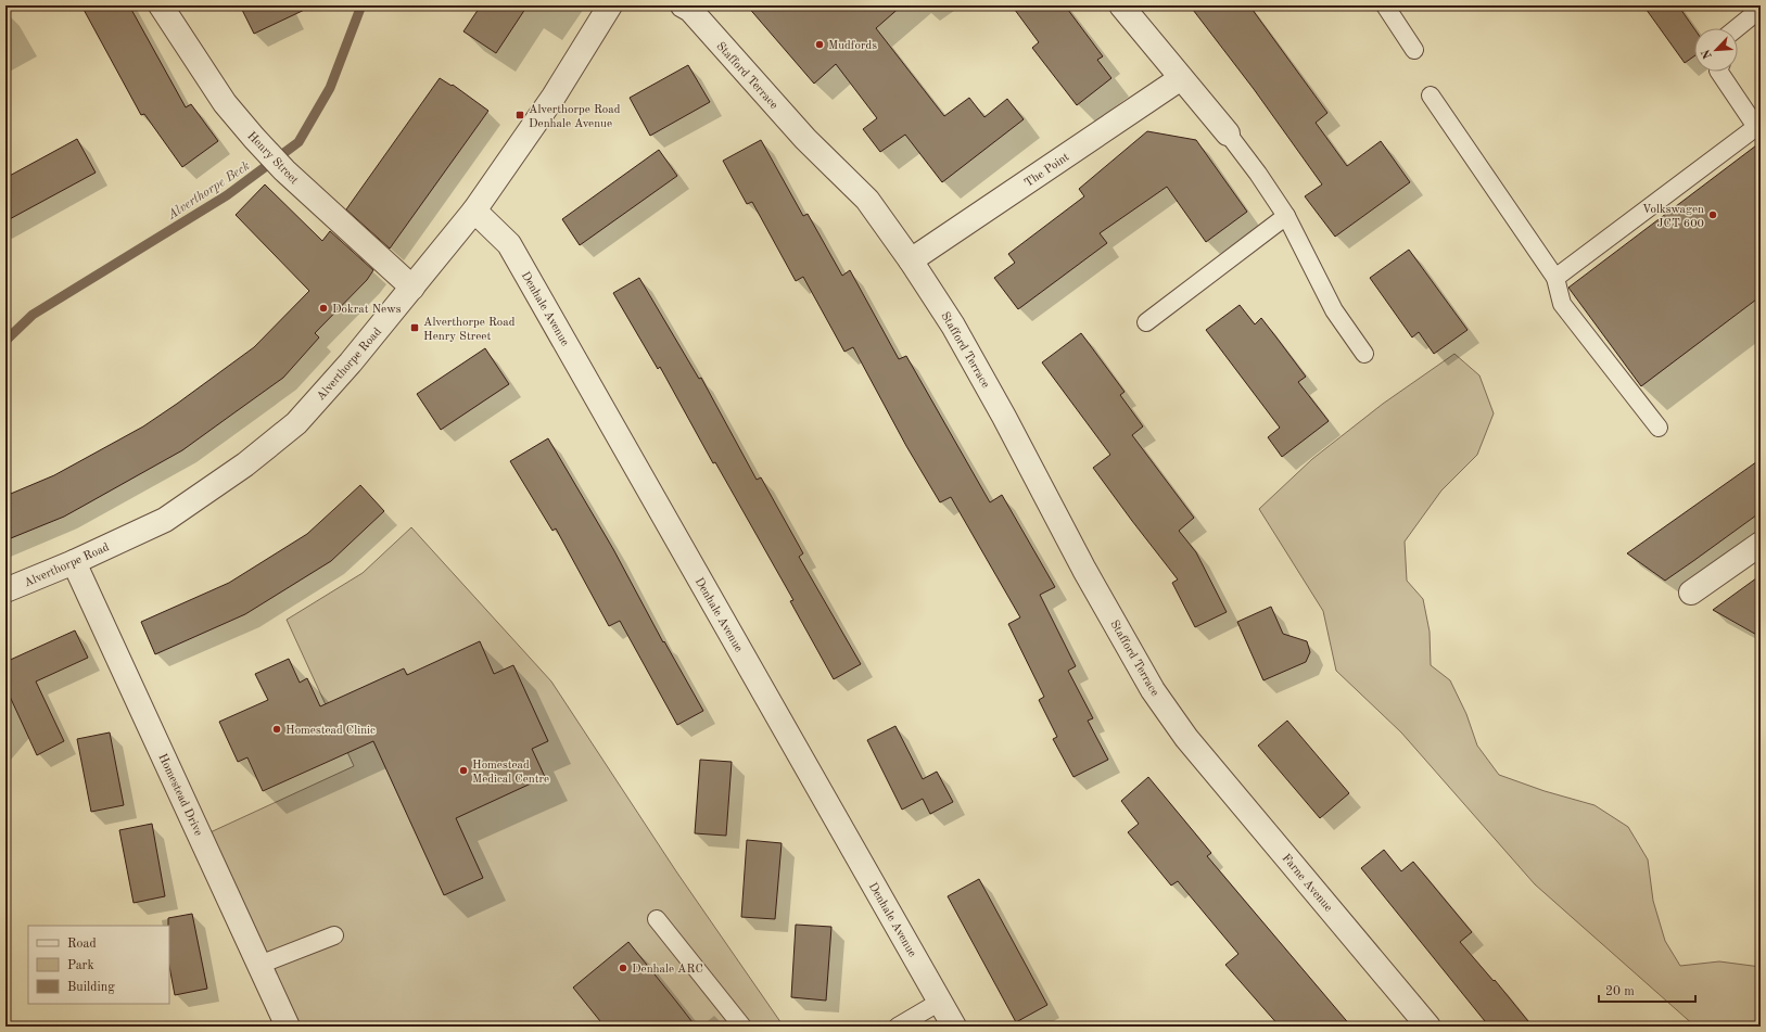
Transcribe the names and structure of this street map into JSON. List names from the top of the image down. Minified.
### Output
{"streets":{"street":["Stafford Terrace","Henry Street","The Point","Denhale Avenue","Alverthorpe Road","Homestead Drive","Farne Avenue"]},"crossings":[["Stafford Terrace","The Point"],["Stafford Terrace","Farne Avenue"],["Henry Street","Alverthorpe Road"],["Denhale Avenue","Alverthorpe Road"],["Alverthorpe Road","Homestead Drive"]],"water":["Alverthorpe Beck"],"places":{"other":["Mudfords","Volkswagen JCT 600","Dokrat News","Homestead Clinic","Homestead Medical Centre","Denhale ARC"],"transit":["Alverthorpe Road Denhale Avenue","Alverthorpe Road Henry Street"]},"legend":["Road","Park","Building"],"scale_bar":"20 m","north":"bottom left"}
